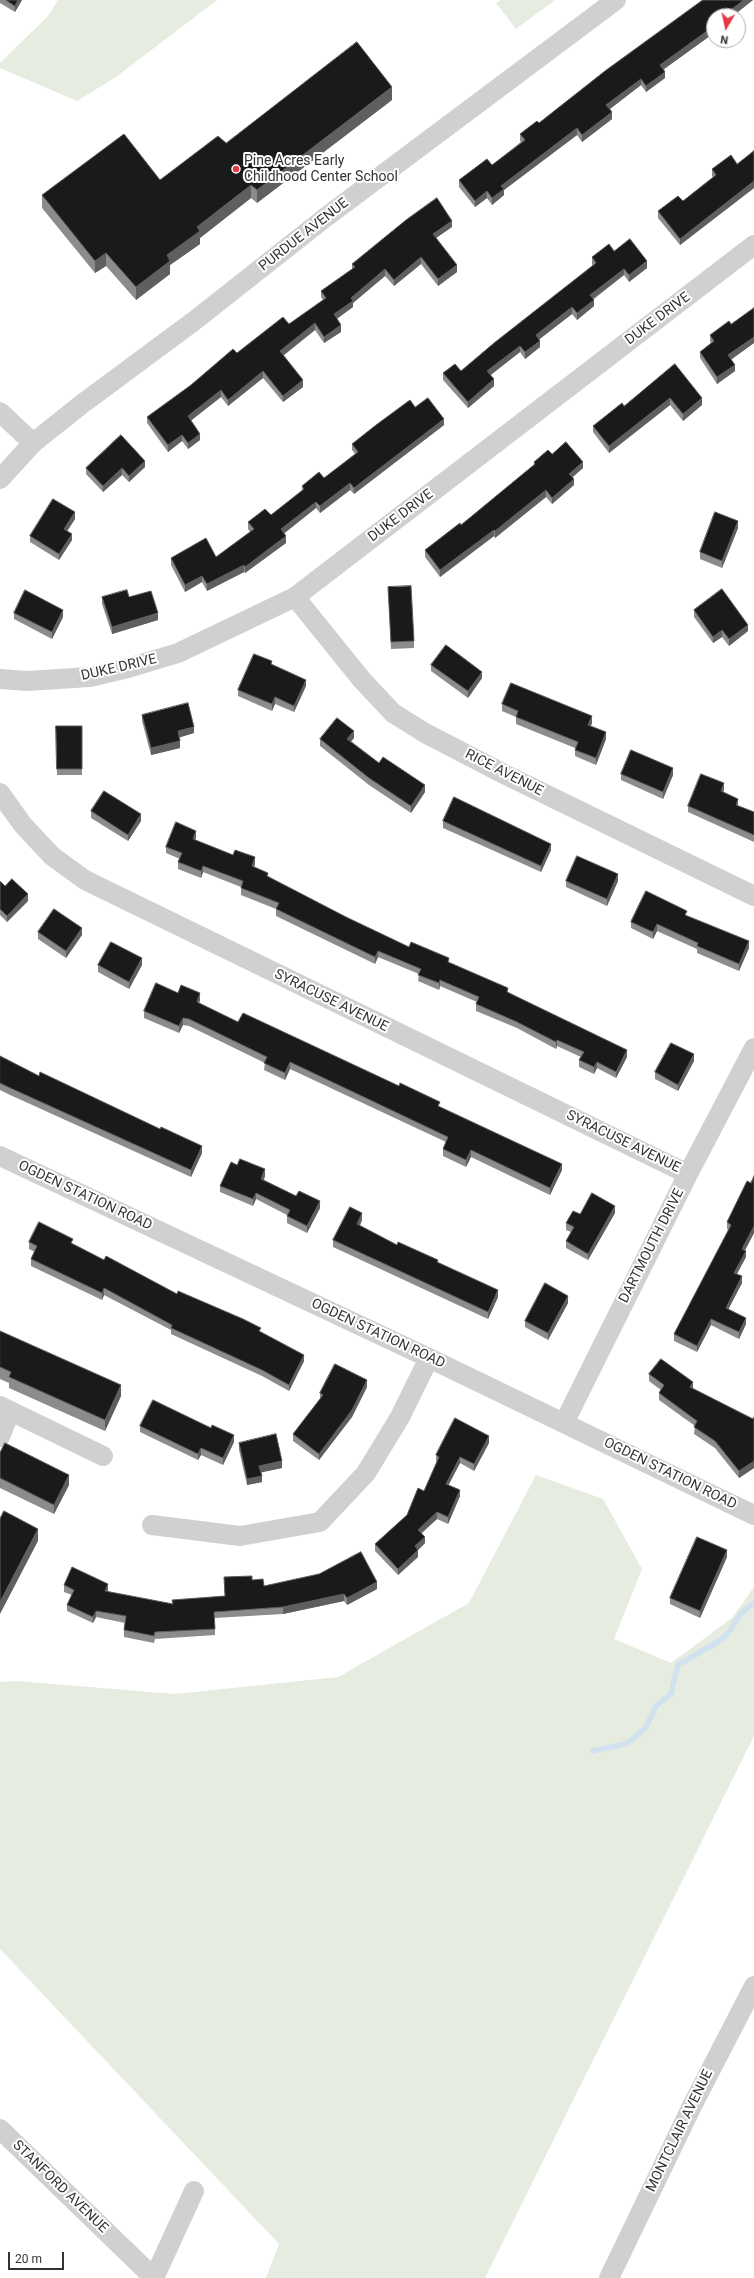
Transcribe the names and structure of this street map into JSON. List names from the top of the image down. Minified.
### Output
{"streets":{"street":["PURDUE AVENUE","DUKE DRIVE","RICE AVENUE","SYRACUSE AVENUE","OGDEN STATION ROAD","DARTMOUTH DRIVE","MONTCLAIR AVENUE","STANFORD AVENUE"]},"crossings":[["DUKE DRIVE","RICE AVENUE"],["SYRACUSE AVENUE","DARTMOUTH DRIVE"],["OGDEN STATION ROAD","DARTMOUTH DRIVE"]],"places":["Pine Acres Early Childhood Center School"],"scale_bar":"20 m","north":"bottom"}
